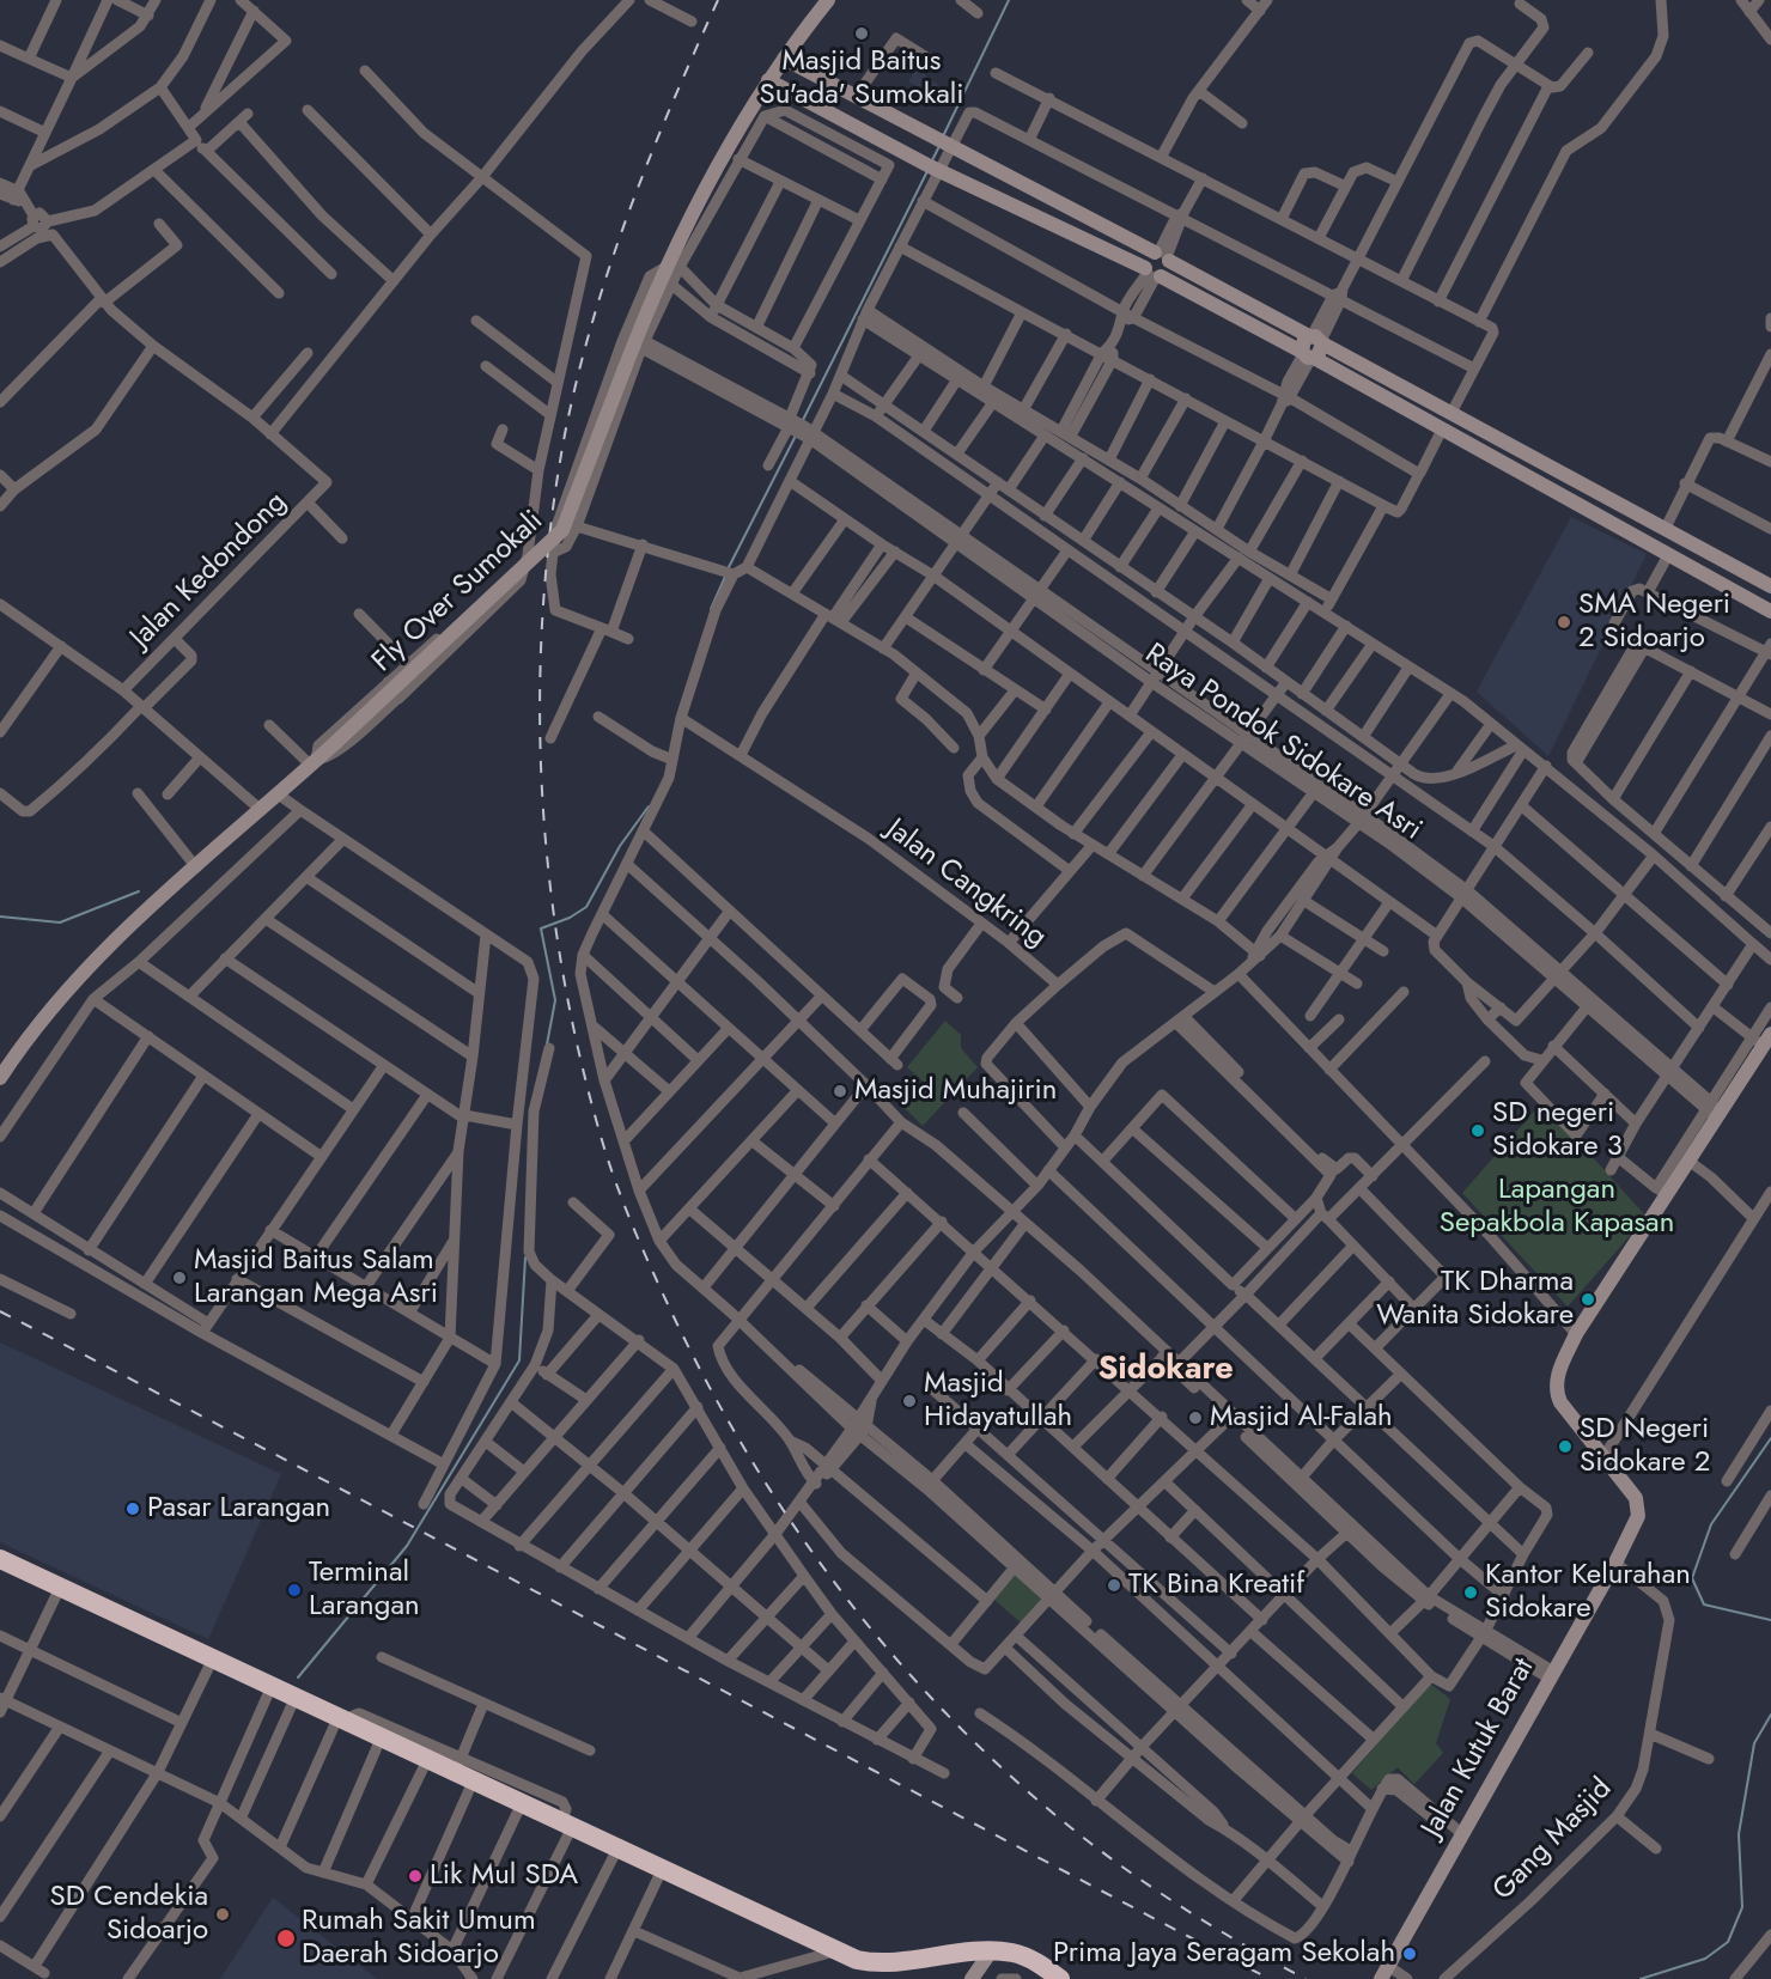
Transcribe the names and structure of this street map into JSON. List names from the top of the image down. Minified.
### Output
{"streets":{"main road":["Fly Over Sumokali","Jalan Kutuk Barat"],"street":["Jalan Kedondong","Raya Pondok Sidokare Asri","Jalan Cangkring","Gang Masjid"]},"crossings":[["Raya Pondok Sidokare Asri","Jalan Kutuk Barat"],["Jalan Kutuk Barat","Gang Masjid"]],"districts":["Sidokare"],"parks":["Lapangan Sepakbola Kapasan"],"places":["Masjid Baitus Su'ada' Sumokali","SMA Negeri 2 Sidoarjo","Masjid Muhajirin","SD negeri Sidokare 3","Masjid Baitus Salam Larangan Mega Asri","TK Dharma Wanita Sidokare","Masjid Hidayatullah","Masjid Al-Falah","SD Negeri Sidokare 2","Pasar Larangan","TK Bina Kreatif","Terminal Larangan","Kantor Kelurahan Sidokare","Lik Mul SDA","SD Cendekia Sidoarjo","Rumah Sakit Umum Daerah Sidoarjo","Prima Jaya Seragam Sekolah"]}
